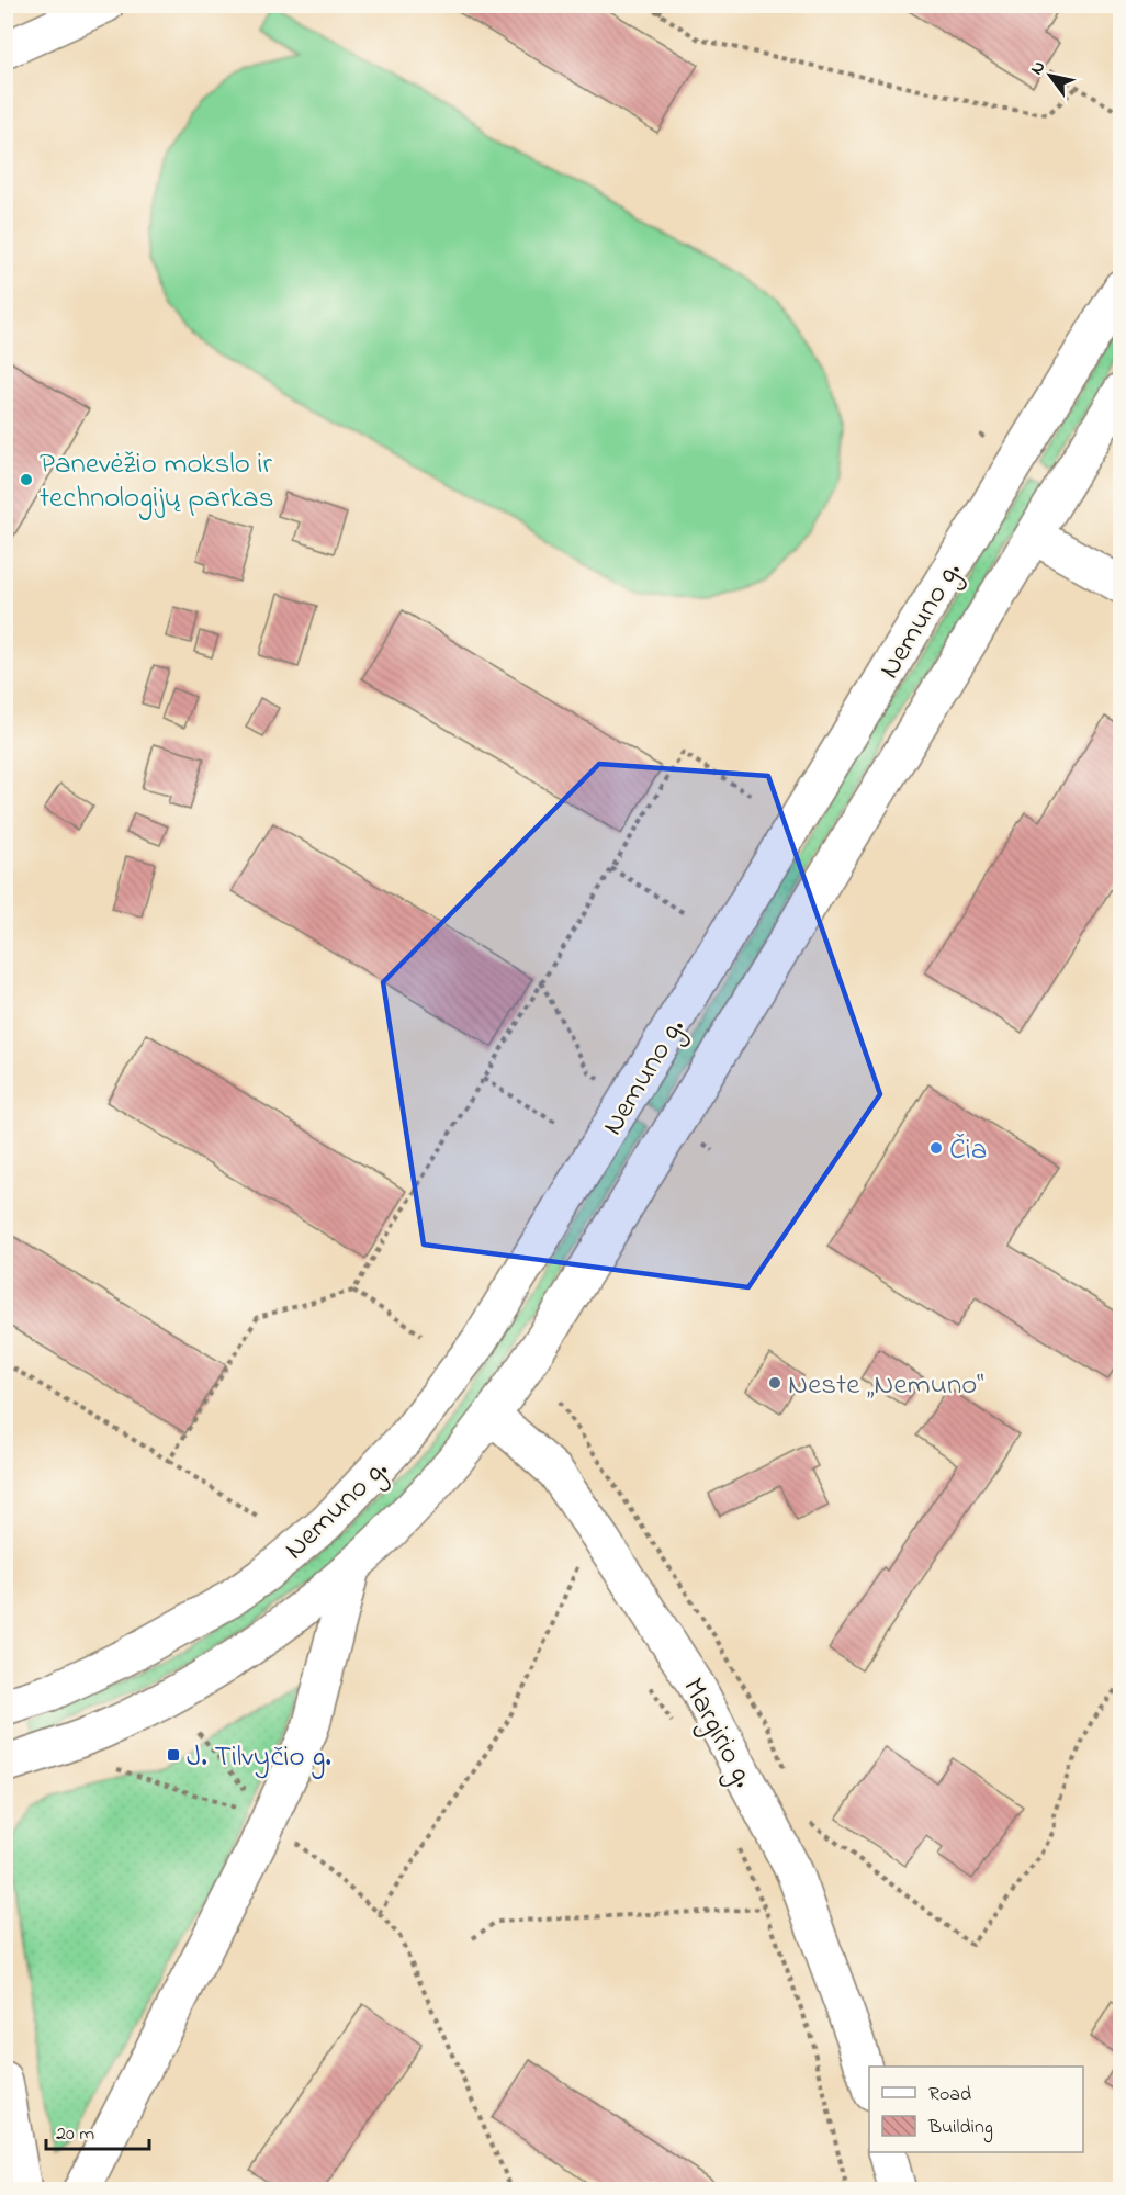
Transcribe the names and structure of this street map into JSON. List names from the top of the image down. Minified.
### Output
{"streets":{"main road":["Nemuno g.","Margirio g."]},"crossings":[["Nemuno g.","Margirio g."]],"places":{"other":["Panevėžio mokslo ir technologijų parkas","Čia","Neste „Nemuno“"],"transit":["J. Tilvyčio g."]},"legend":["Road","Building"],"scale_bar":"20 m","north":"top left"}
